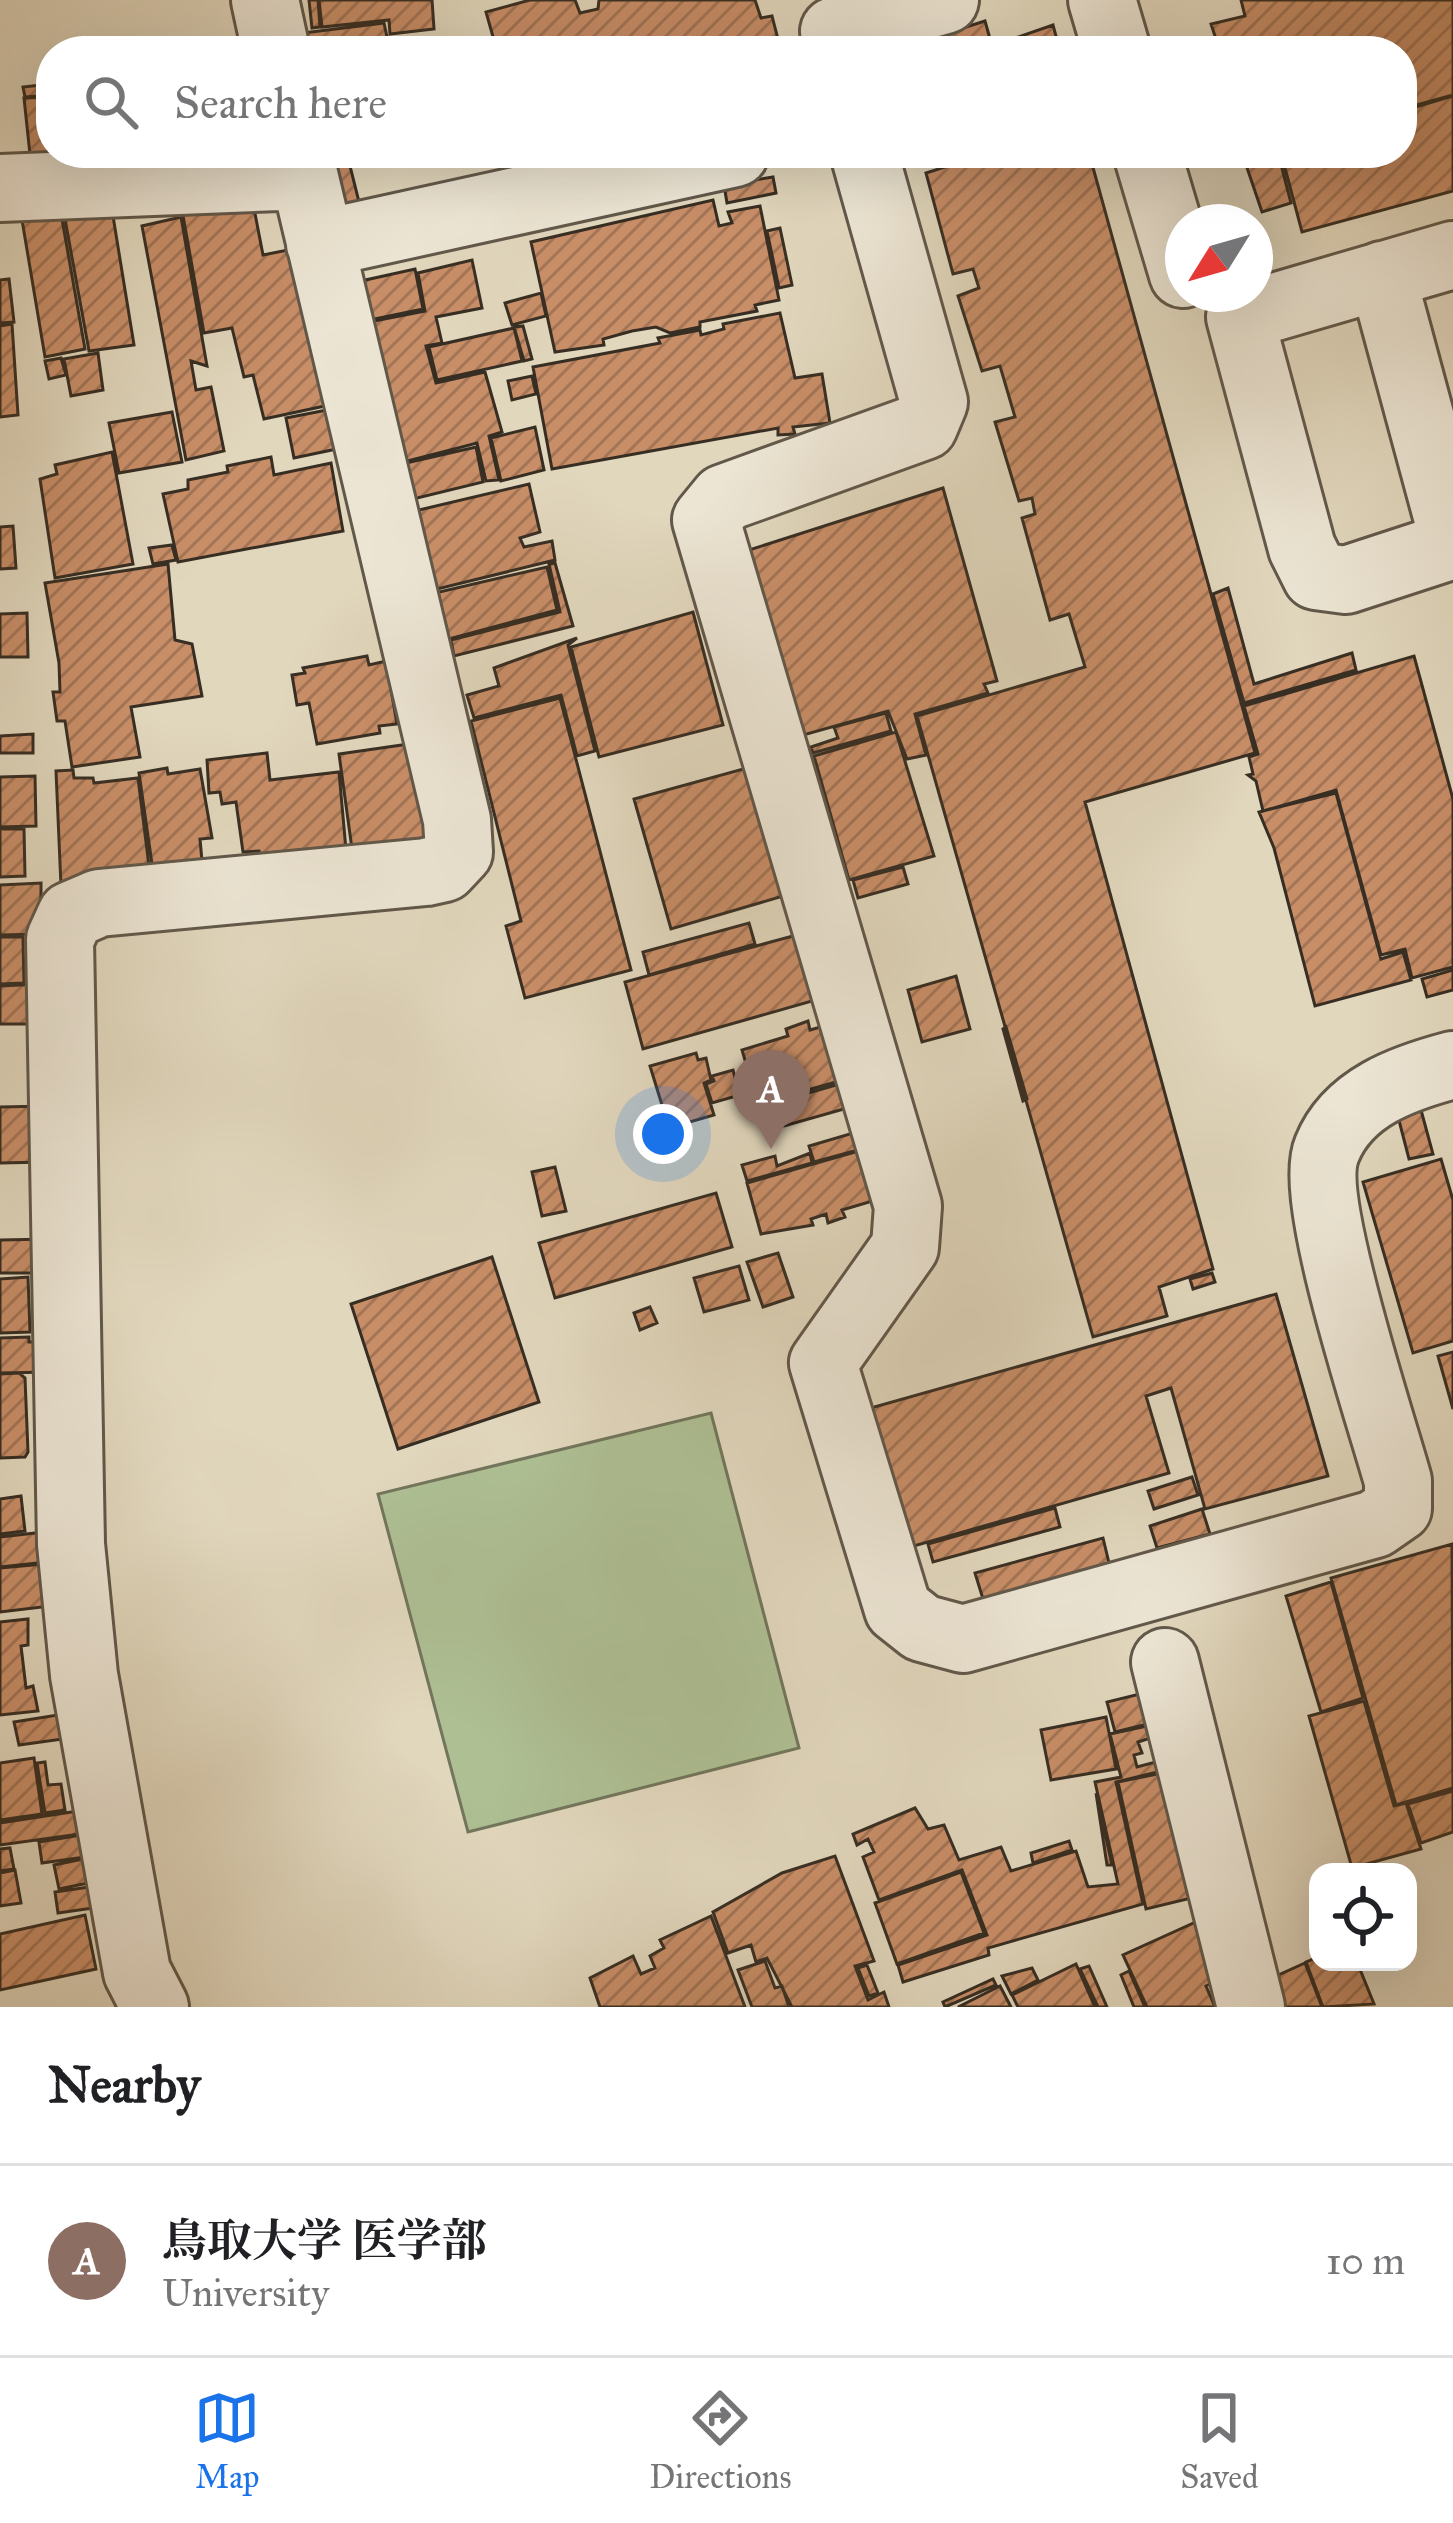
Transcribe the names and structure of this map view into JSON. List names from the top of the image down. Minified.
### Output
{"north":"bottom left","page":{"search":"Search here","pins":"A","heading":"Nearby","list":[{"mark":"A","name":"鳥取大学 医学部","note":"University","value":"10 m"}],"nav":["Map","Directions","Saved"]}}
